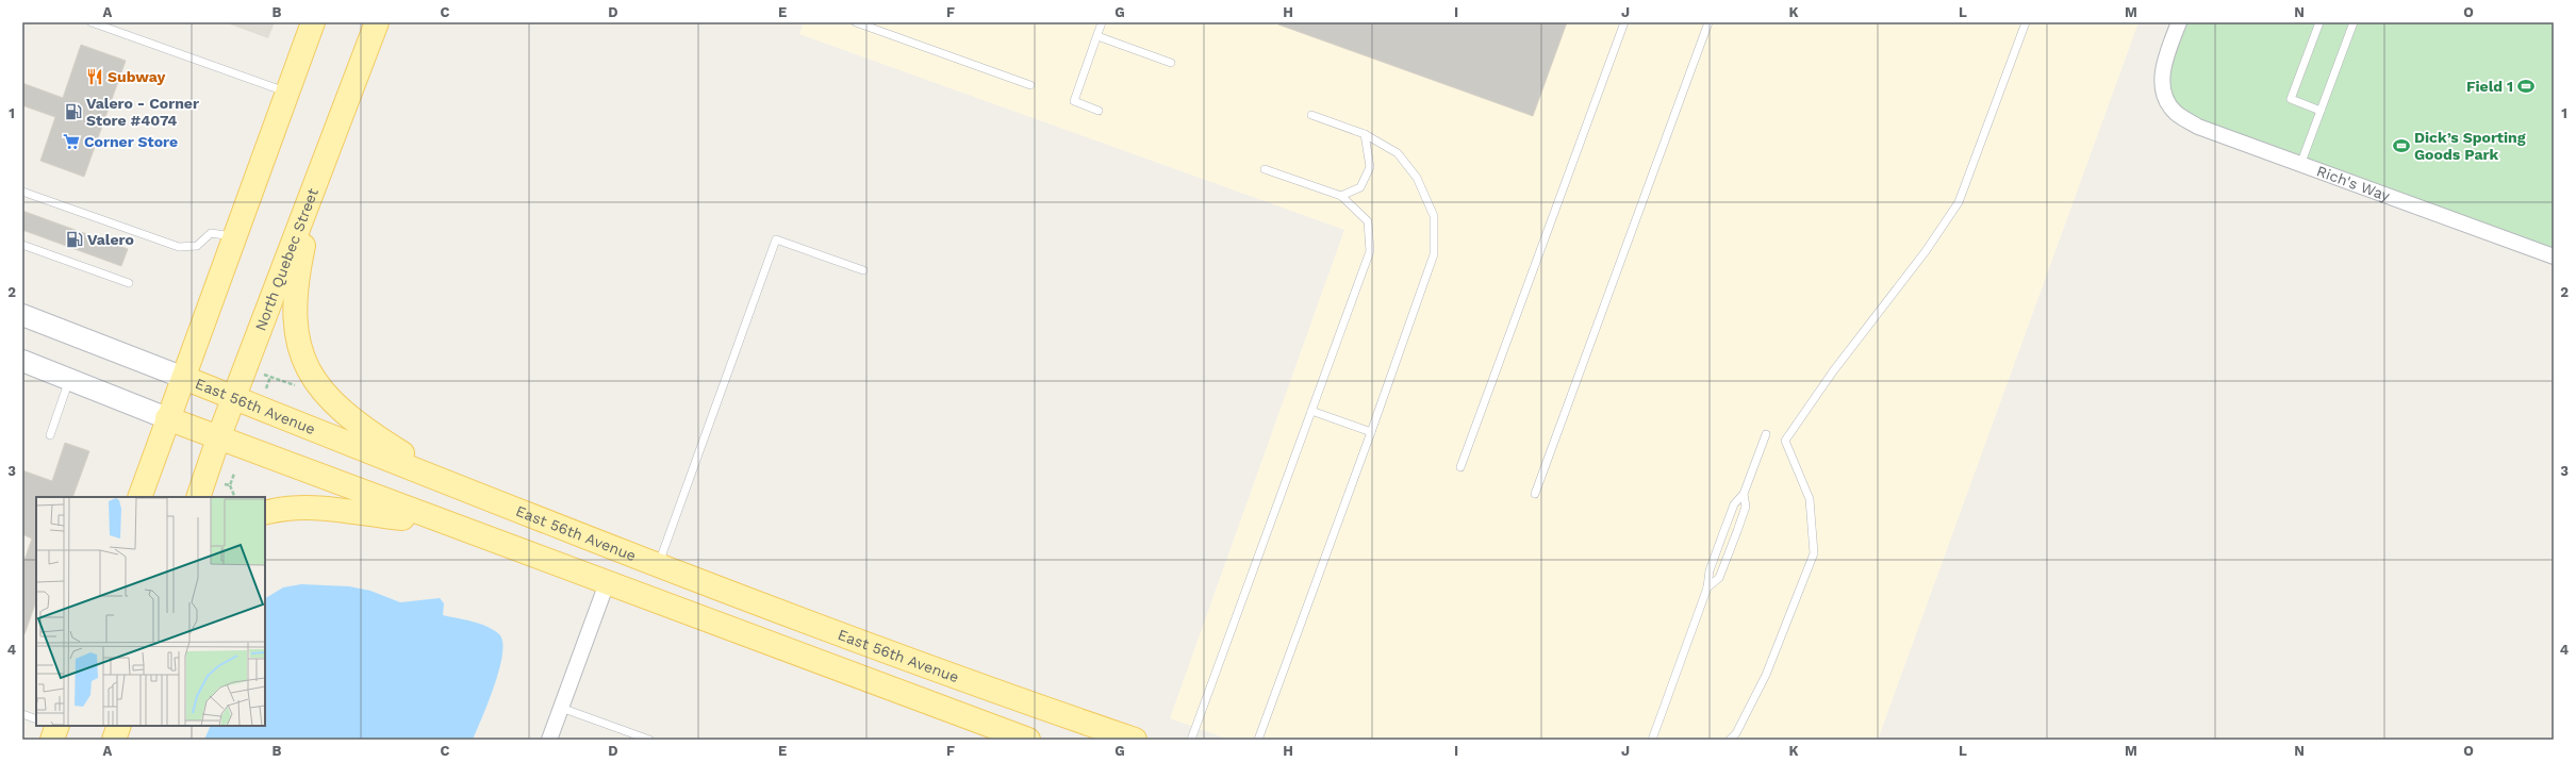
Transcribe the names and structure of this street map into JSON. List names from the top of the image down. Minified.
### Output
{"streets":{"main road":["North Quebec Street","East 56th Avenue"],"street":["Rich's Way"]},"crossings":[["North Quebec Street","East 56th Avenue"]],"places":{"restaurant":["Subway"],"sports":["Field 1","Dick’s Sporting Goods Park"],"fuel station":["Valero - Corner Store #4074","Valero"],"supermarket":["Corner Store"]},"grid":{"columns":["A","B","C","D","E","F","G","H","I","J","K","L","M","N","O"],"rows":["1","2","3","4"]}}
